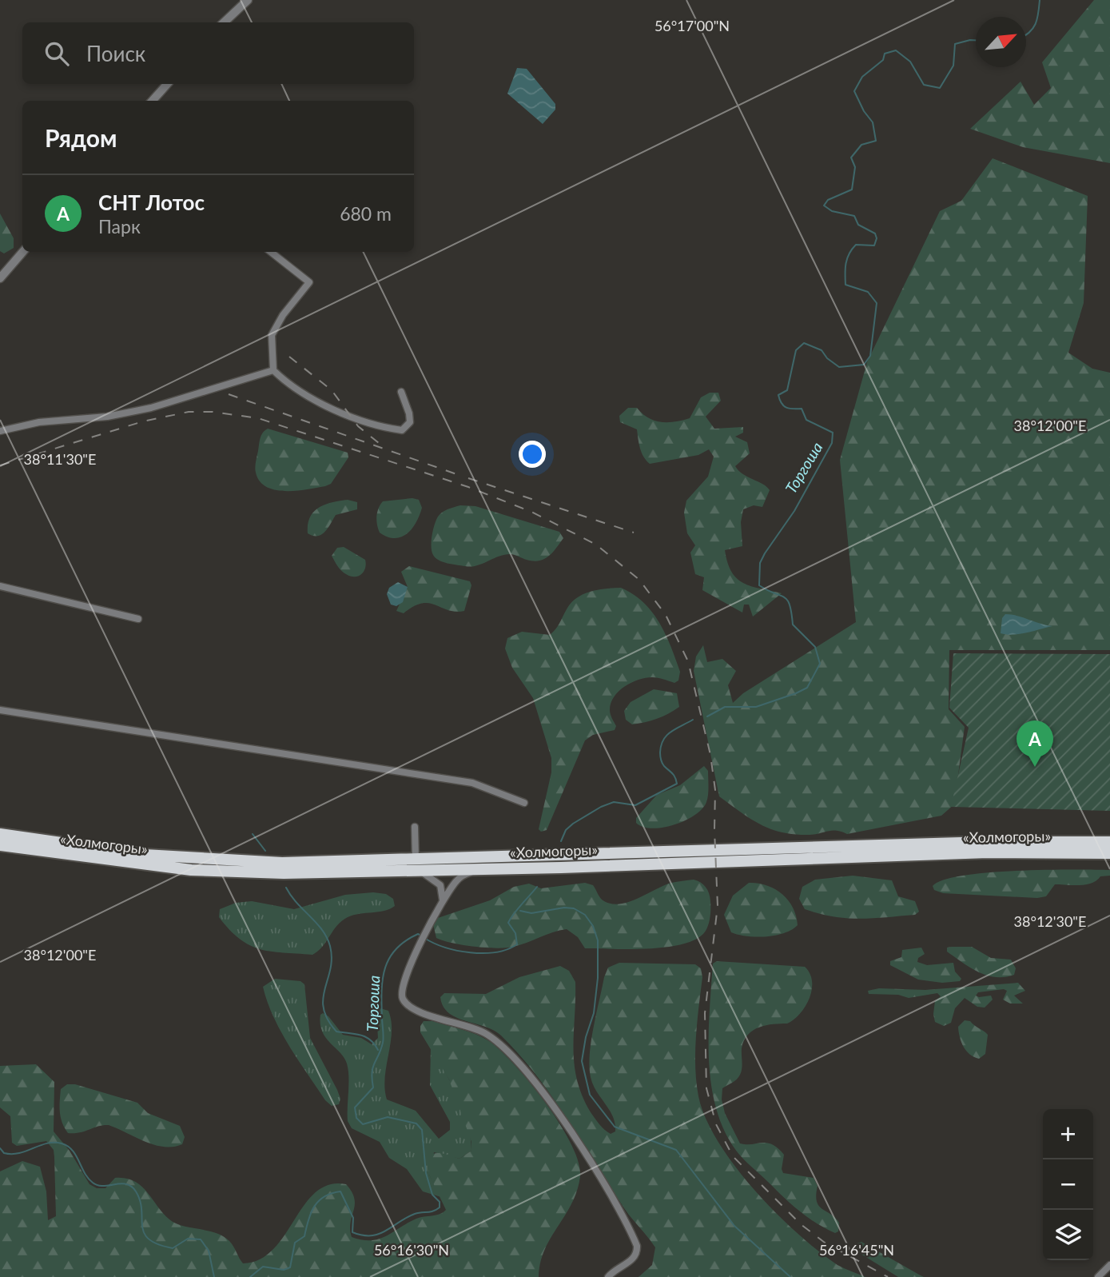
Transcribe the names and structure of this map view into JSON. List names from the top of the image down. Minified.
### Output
{"streets":{"highway":["«Холмогоры»"]},"water":["Торгоша"],"north":"top right","page":{"search":"Поиск","heading":"Рядом","list":[{"mark":"A","name":"СНТ Лотос","note":"Парк","value":"680 m"}],"pins":"A","map_buttons":["+","−"]},"coordinates":["56°17'00\"N","38°12'00\"E","38°11'30\"E","38°12'30\"E","56°16'30\"N","56°16'45\"N"]}
